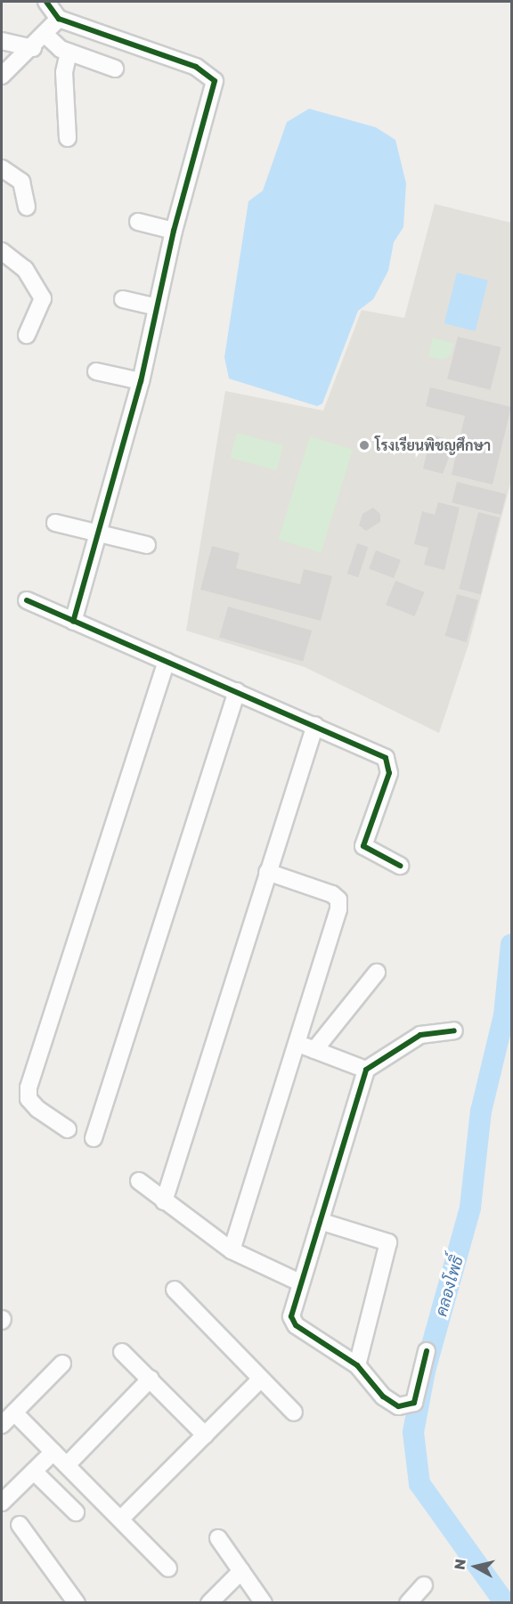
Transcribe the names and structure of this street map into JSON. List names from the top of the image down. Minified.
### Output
{"water":["คลองโพธิ์"],"places":["โรงเรียนพิชญศึกษา"],"north":"left"}
